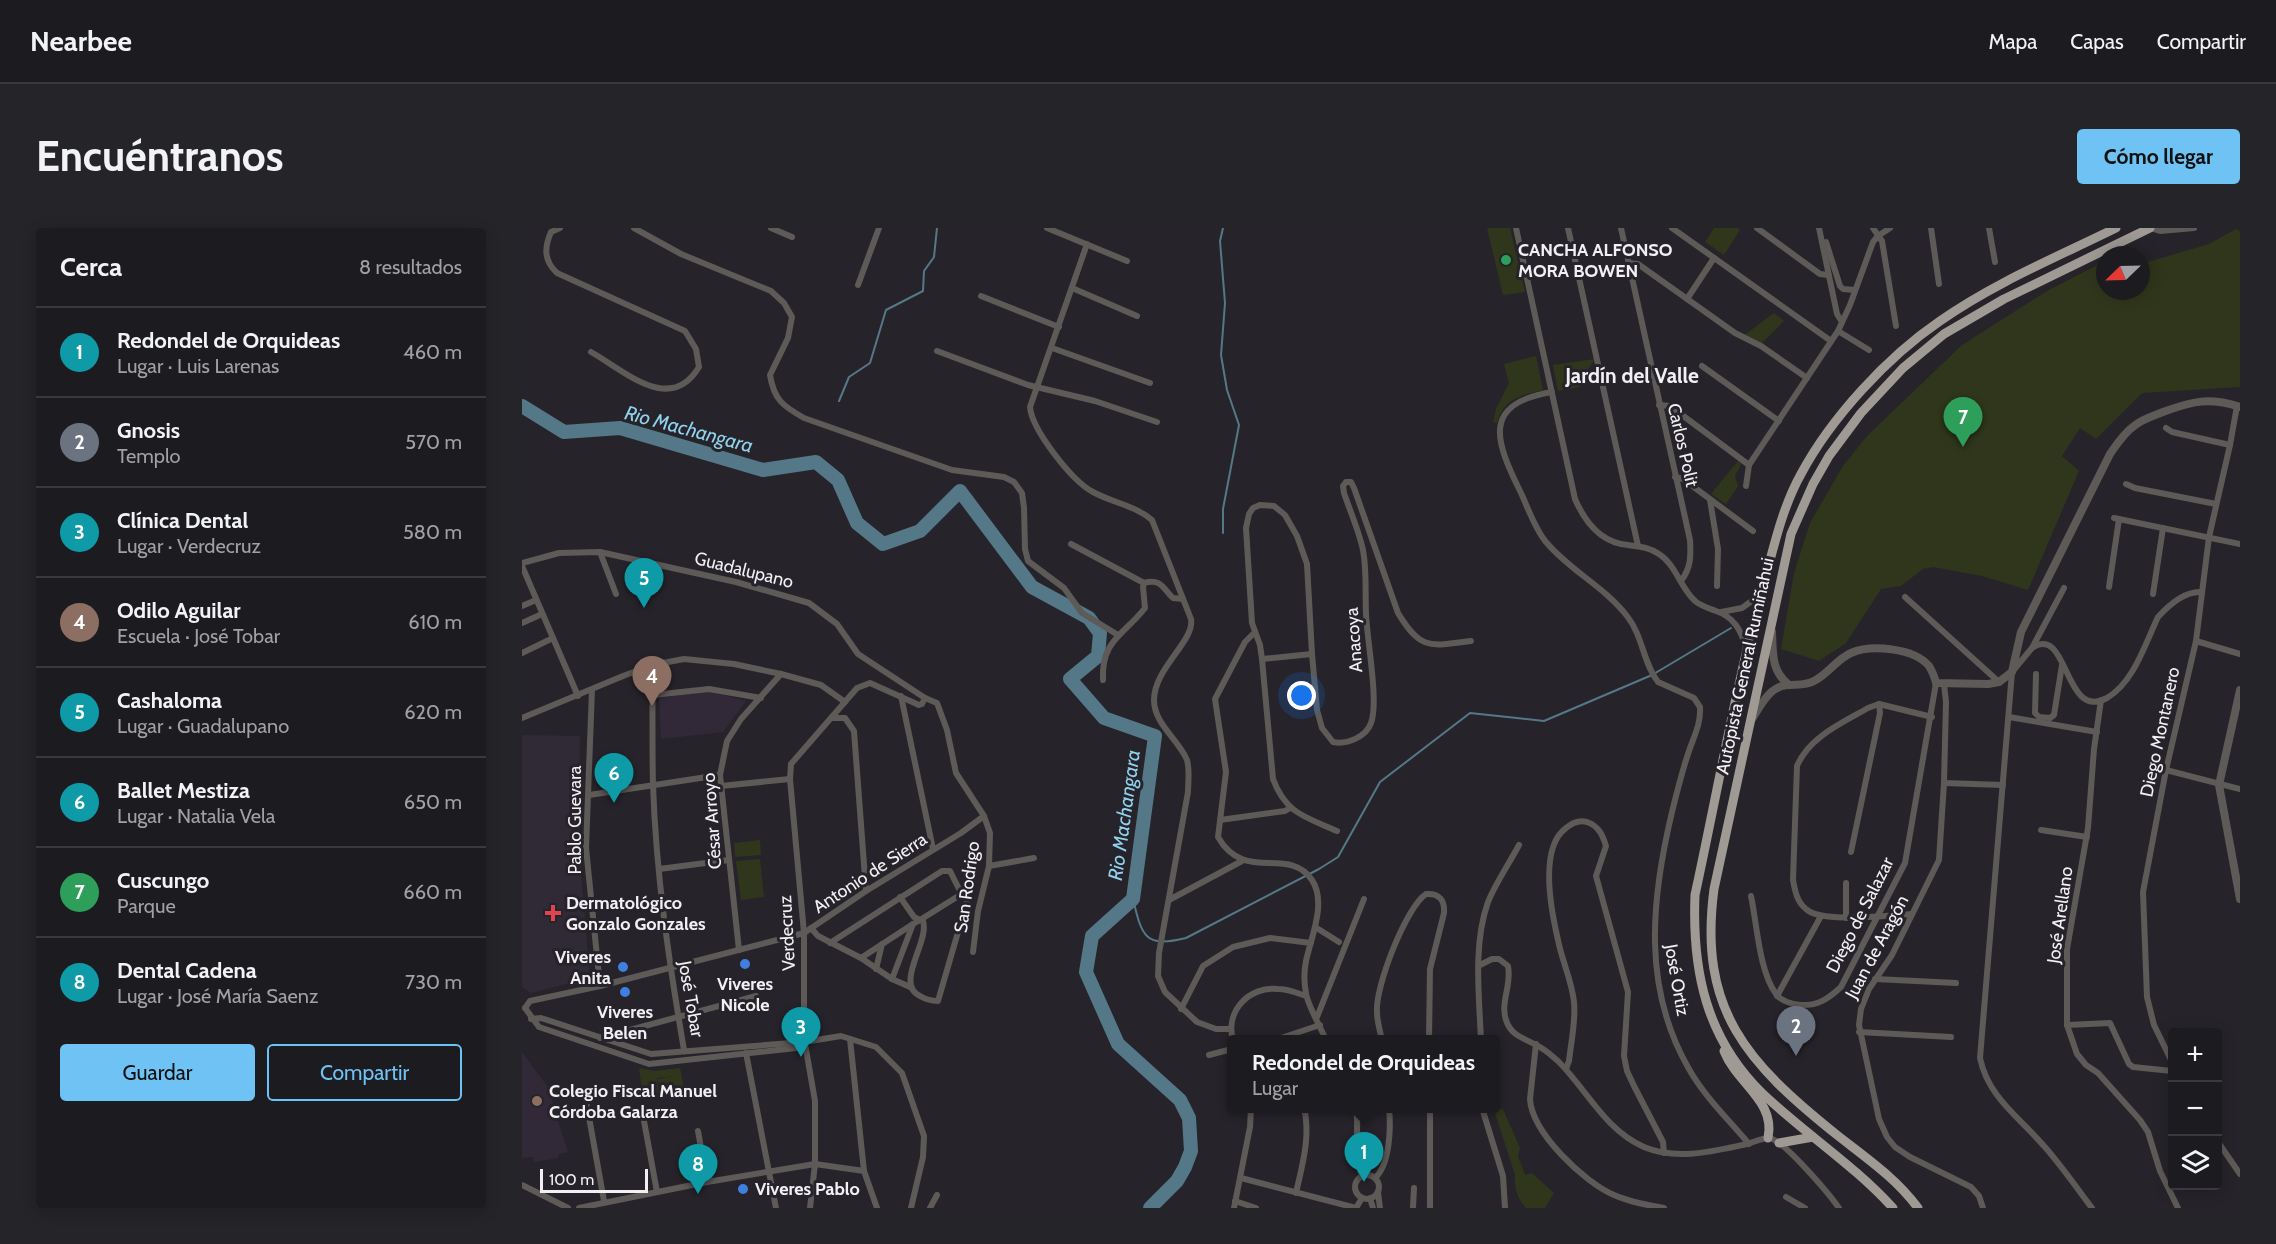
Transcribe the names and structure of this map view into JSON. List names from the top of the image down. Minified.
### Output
{"streets":{"highway":["Autopista General Rumiñahui"],"street":["Carlos Polit","Guadalupano","Anacoya","Diego Montanero","Pablo Guevara","César Arroyo","Antonio de Sierra","San Rodrigo","Diego de Salazar","José Arellano","Verdecruz","Juan de Aragón","José Ortiz","José Tobar"]},"crossings":[["Guadalupano","San Rodrigo"],["Pablo Guevara","Antonio de Sierra"],["César Arroyo","Antonio de Sierra"],["Antonio de Sierra","San Rodrigo"],["Antonio de Sierra","Verdecruz"],["Antonio de Sierra","José Tobar"],["Diego de Salazar","Juan de Aragón"]],"districts":["Jardín del Valle"],"water":["Rio Machangara"],"places":{"other":["CANCHA ALFONSO MORA BOWEN","Viveres Nicole","Viveres Anita","Viveres Belen","Colegio Fiscal Manuel Córdoba Galarza","Viveres Pablo"],"health":["Dermatológico Gonzalo Gonzales"]},"scale_bar":"100 m","north":"bottom left","page":{"header":"Nearbee","nav":["Mapa","Capas","Compartir"],"buttons":["Cómo llegar",["Guardar","Compartir"]],"title":"Encuéntranos","heading":["Cerca","8 resultados"],"list":[{"mark":"1","name":"Redondel de Orquideas","note":"Lugar · Luis Larenas","value":"460 m"},{"mark":"2","name":"Gnosis","note":"Templo","value":"570 m"},{"mark":"3","name":"Clínica Dental","note":"Lugar · Verdecruz","value":"580 m"},{"mark":"4","name":"Odilo Aguilar","note":"Escuela · José Tobar","value":"610 m"},{"mark":"5","name":"Cashaloma","note":"Lugar · Guadalupano","value":"620 m"},{"mark":"6","name":"Ballet Mestiza","note":"Lugar · Natalia Vela","value":"650 m"},{"mark":"7","name":"Cuscungo","note":"Parque","value":"660 m"},{"mark":"8","name":"Dental Cadena","note":"Lugar · José María Saenz","value":"730 m"}],"pins":["7","5","4","6","2","3","1","8"],"map_buttons":["+","−"],"popup":["Redondel de Orquideas","Lugar"],"scale":"100 m"}}
